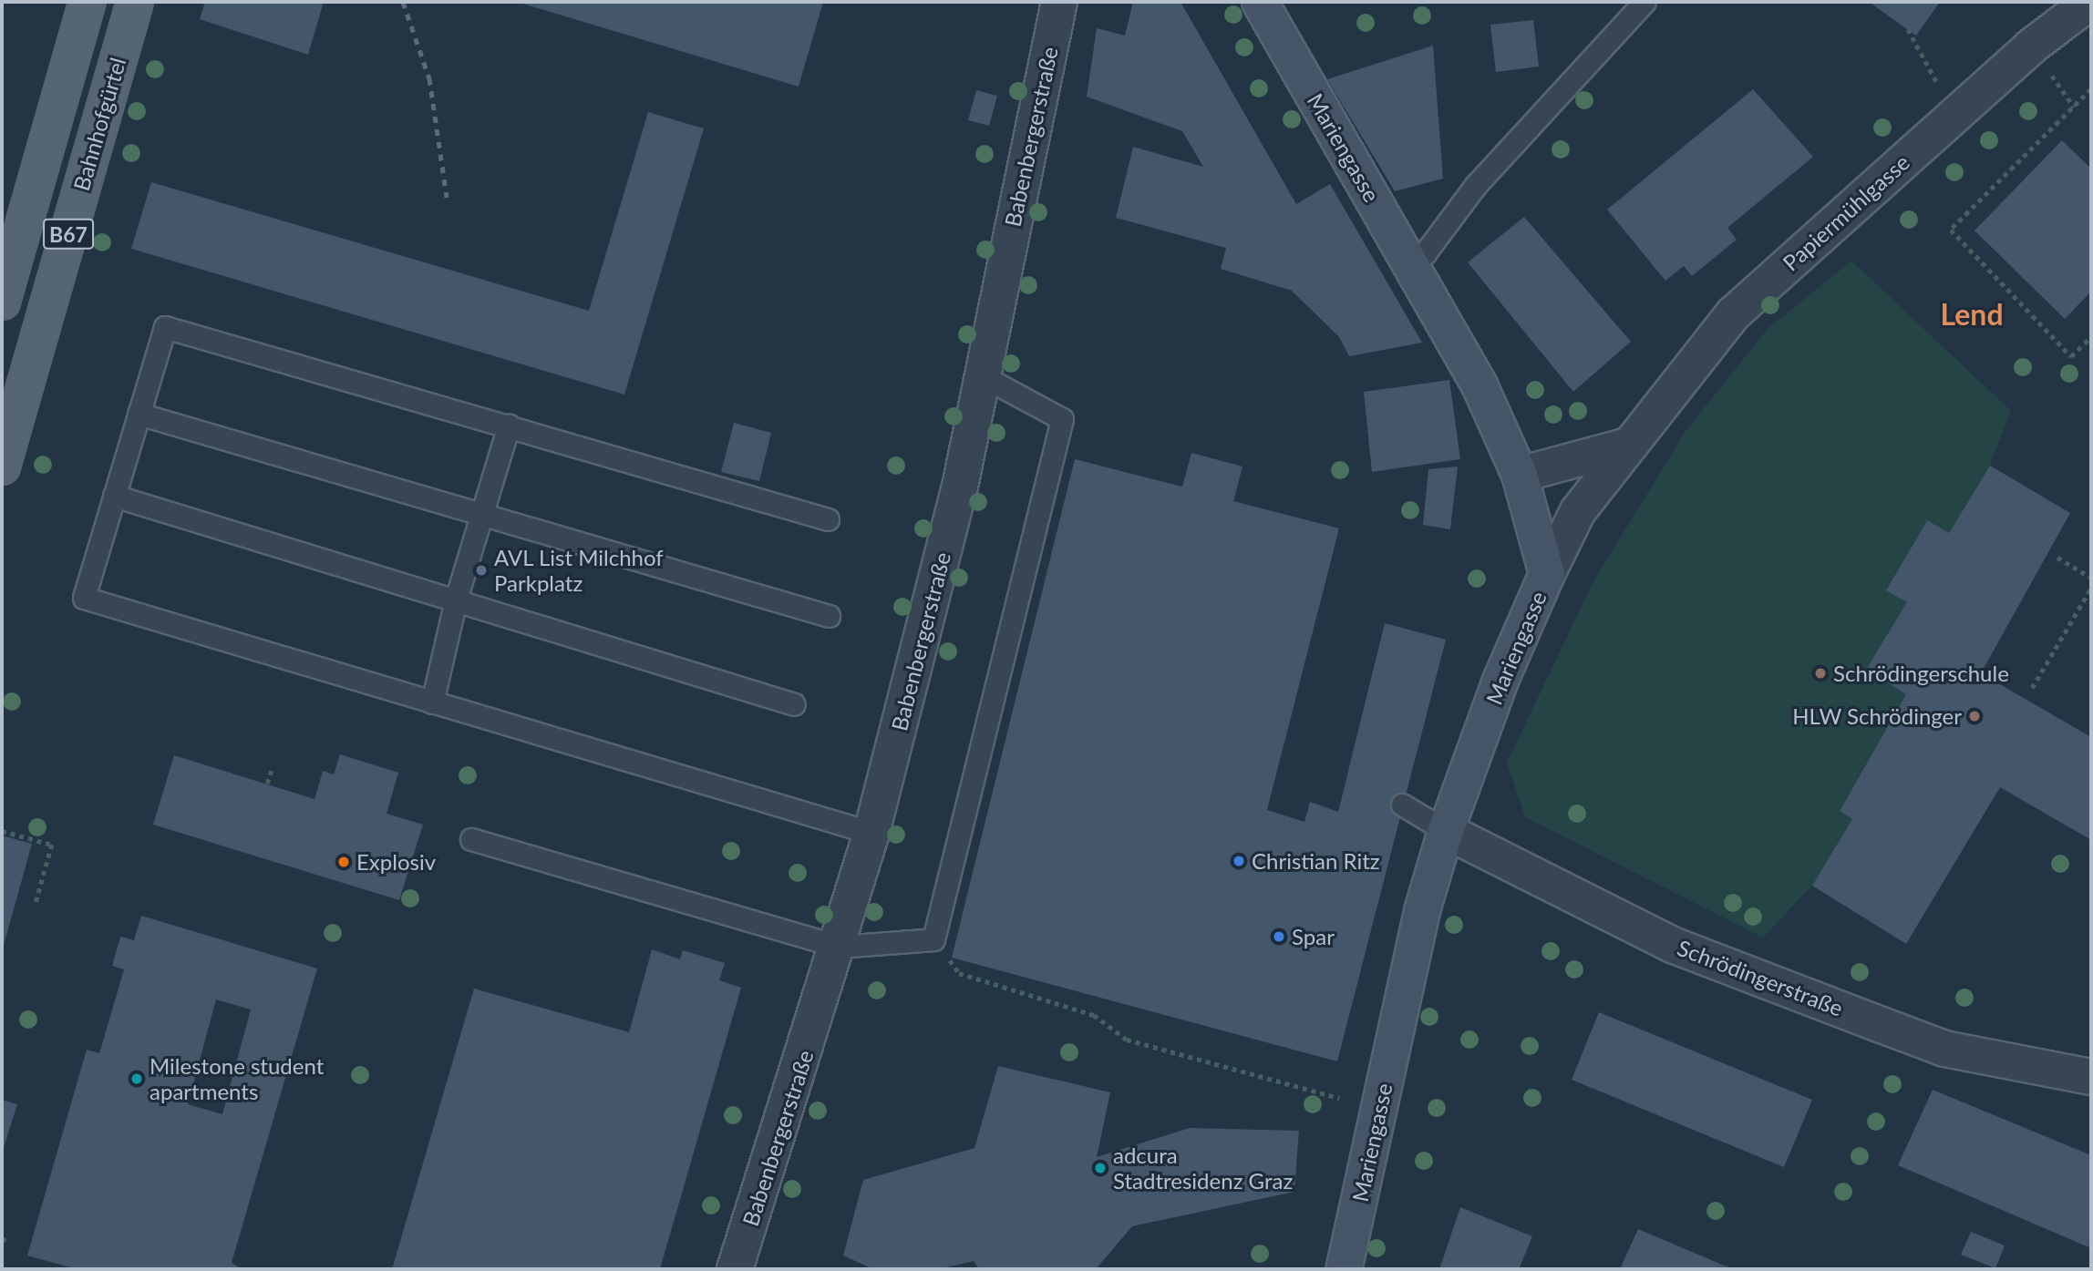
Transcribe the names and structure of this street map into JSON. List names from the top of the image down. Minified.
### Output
{"streets":{"main road":["Bahnhofgürtel","B67"],"street":["Babenbergerstraße","Mariengasse","Papiermühlgasse","Schrödingerstraße"]},"crossings":[["Mariengasse","Papiermühlgasse"],["Mariengasse","Schrödingerstraße"]],"districts":["Lend"],"places":["AVL List Milchhof Parkplatz","Schrödingerschule","HLW Schrödinger","Christian Ritz","Explosiv","Spar","Milestone student apartments","adcura Stadtresidenz Graz"]}
